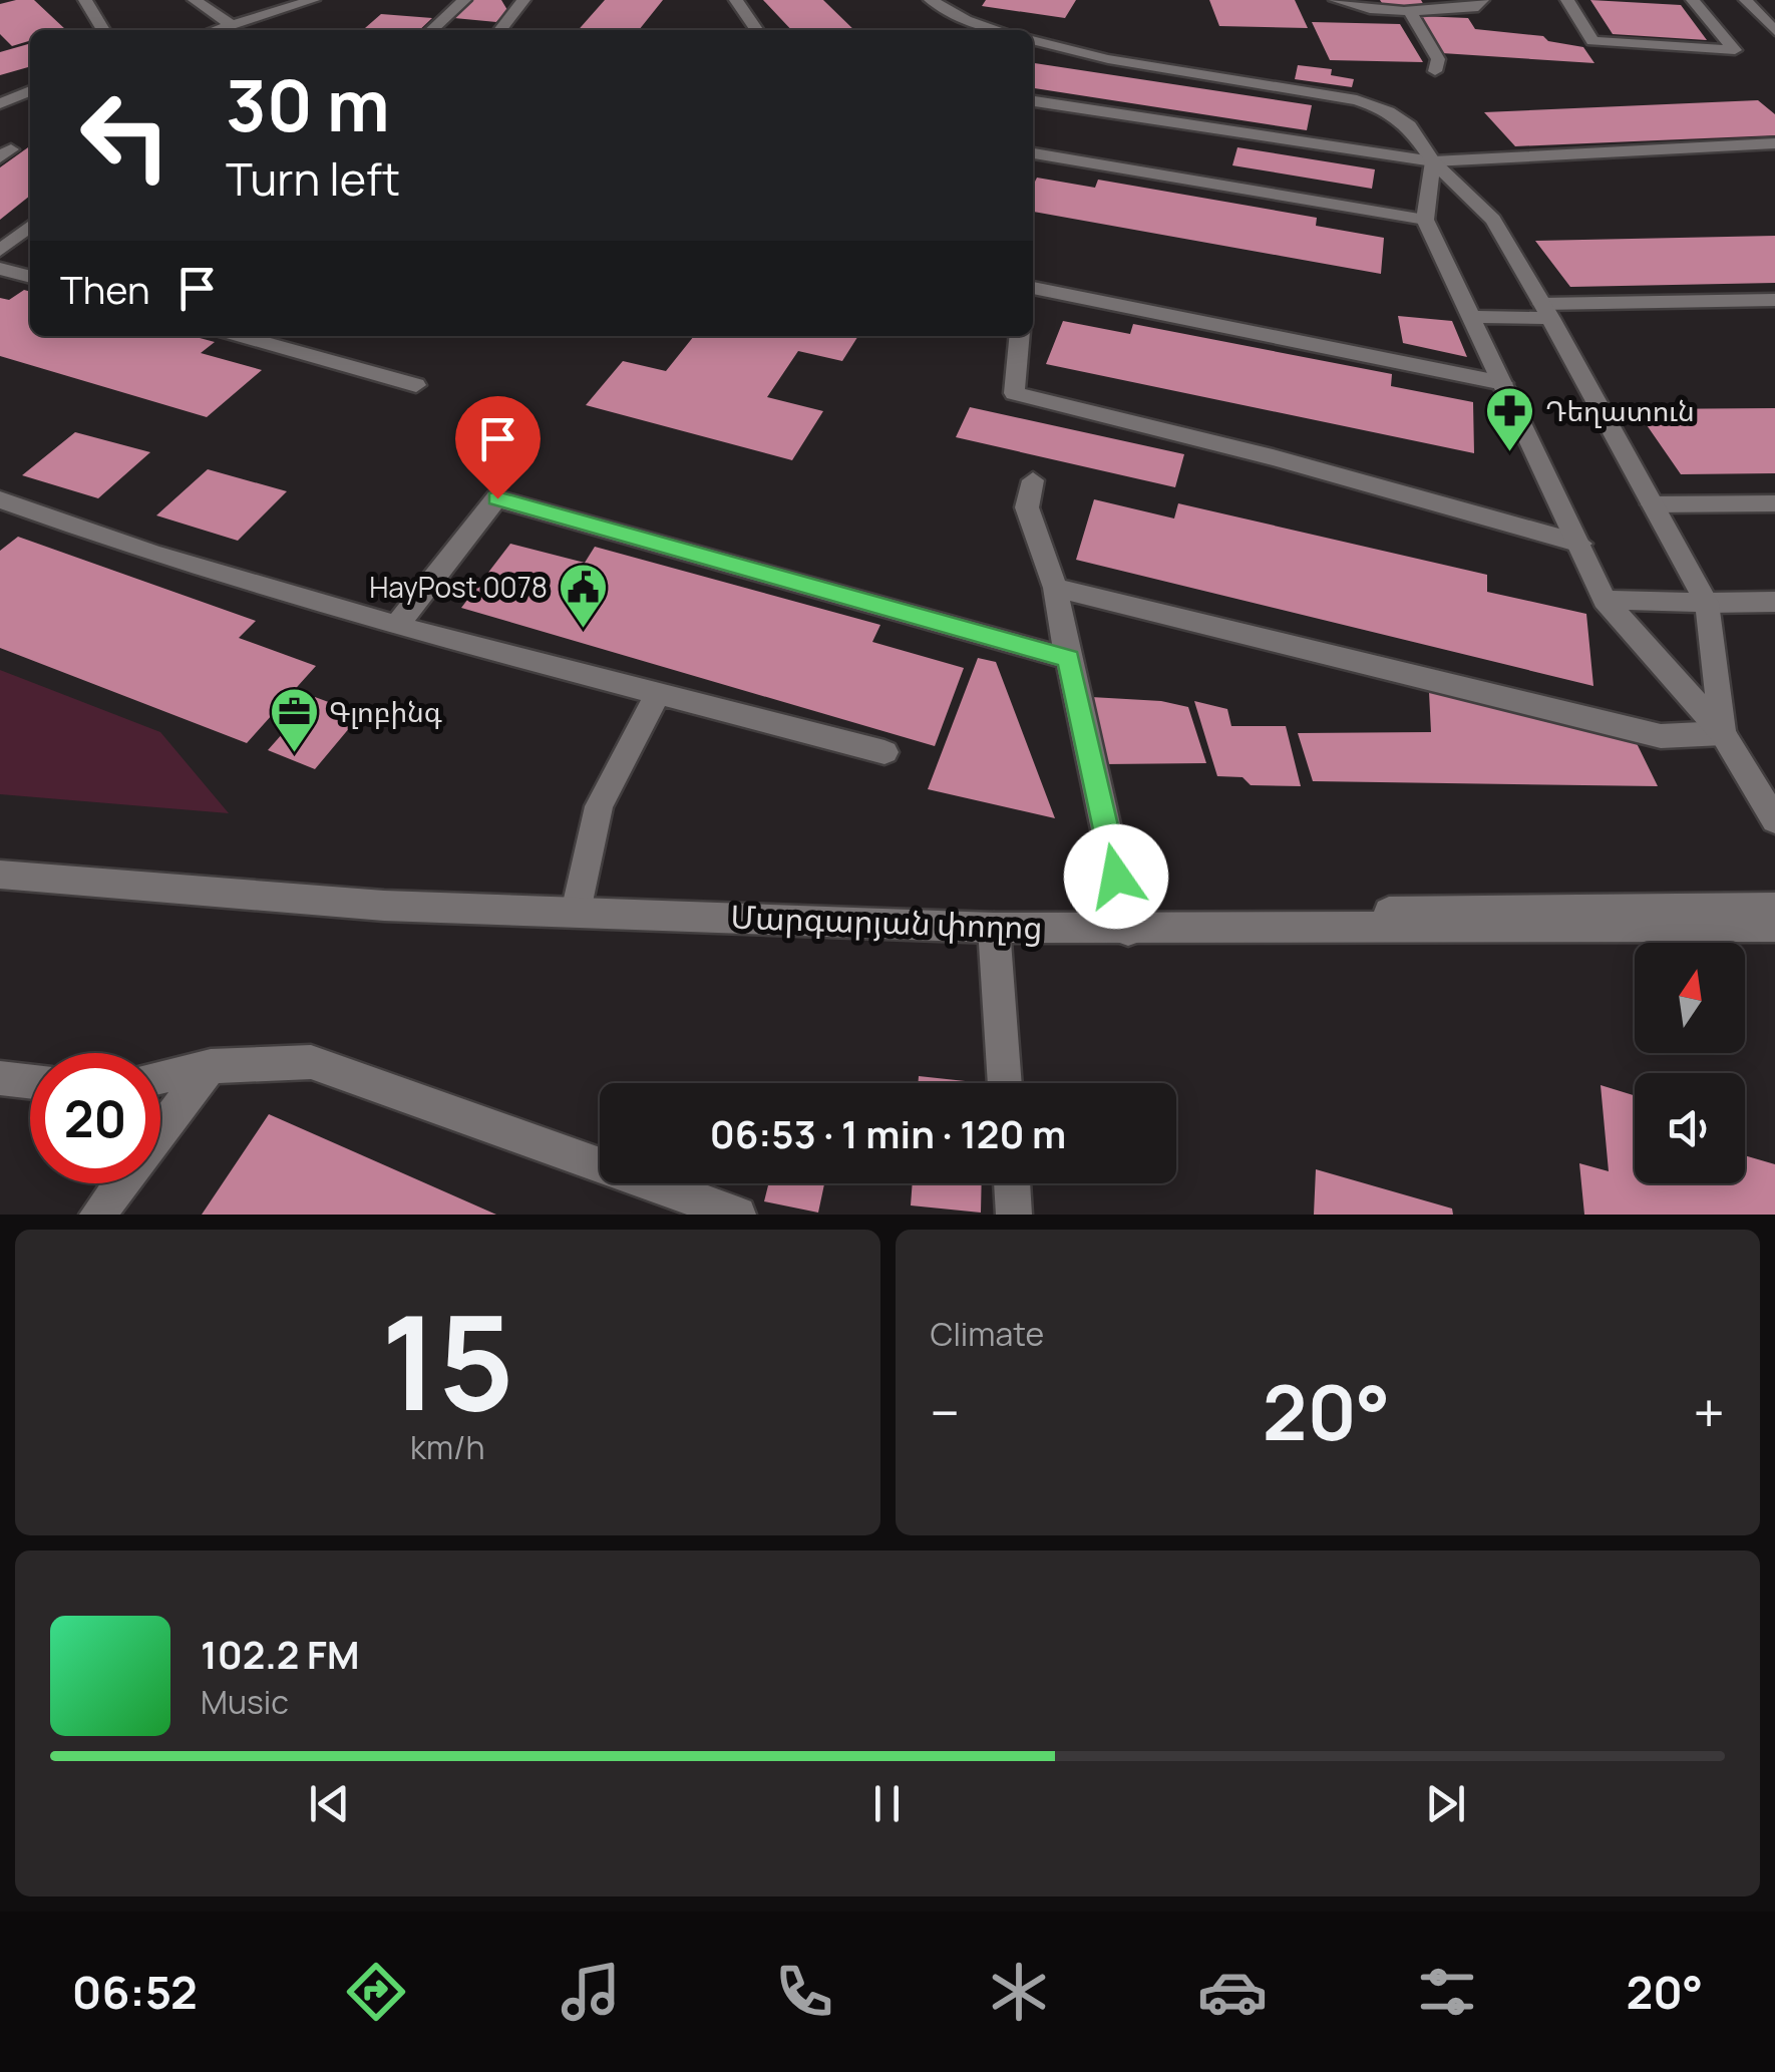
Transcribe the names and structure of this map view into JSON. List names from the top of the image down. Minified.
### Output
{"streets":{"street":["Մարգարյան փողոց"]},"places":{"pharmacy":["Դեղատուն"],"public building":["HayPost 0078"],"office":["Գլոբինգ"]},"north":"top","page":{"turn":["30 m","Turn left"],"then":"Then","limit":"20","trip":"06:53 · 1 min · 120 m","tile":[["15","km/h"],"Climate"],"heat":["−","20°","+"],"song":["102.2 FM","Music"],"tabs":["06:52","20°"]}}
